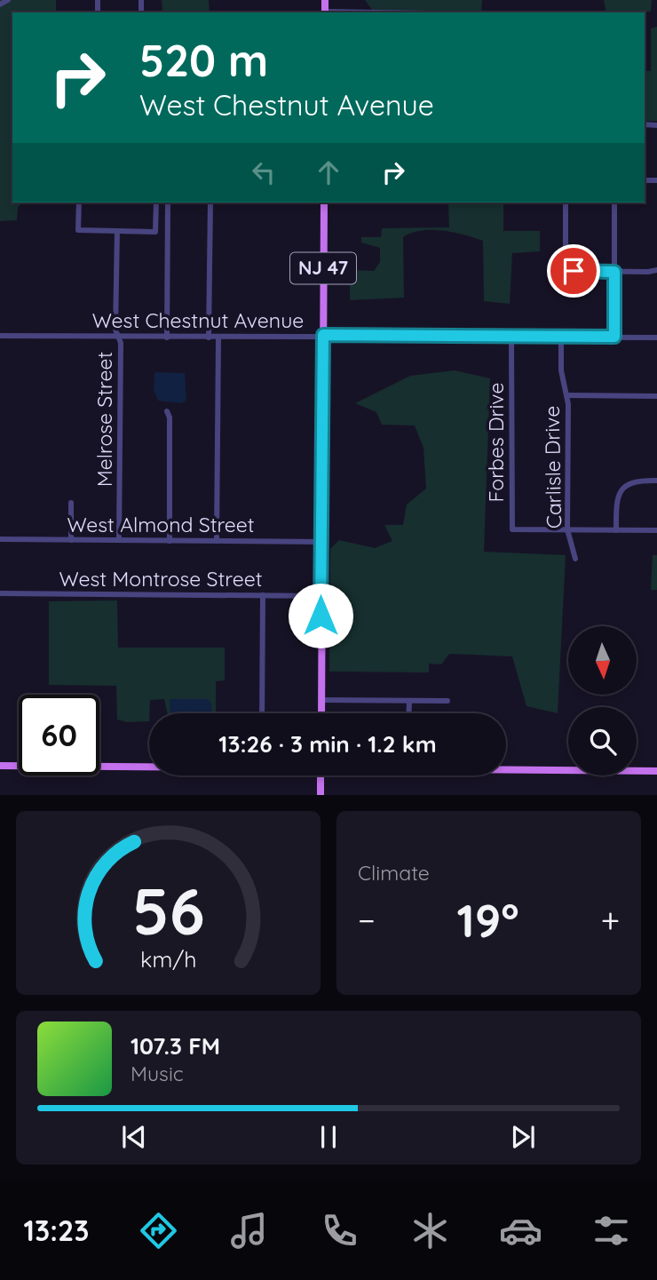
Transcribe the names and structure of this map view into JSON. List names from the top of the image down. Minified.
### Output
{"streets":{"main road":["NJ 47"],"street":["West Chestnut Avenue","Melrose Street","Forbes Drive","Carlisle Drive","West Almond Street","West Montrose Street"]},"crossings":[["NJ 47","West Chestnut Avenue"],["NJ 47","West Almond Street"],["NJ 47","West Montrose Street"],["West Chestnut Avenue","Melrose Street"],["West Chestnut Avenue","Forbes Drive"],["West Chestnut Avenue","Carlisle Drive"],["Melrose Street","West Almond Street"],["Forbes Drive","Carlisle Drive"]],"north":"bottom","page":{"turn":["520 m","West Chestnut Avenue"],"limit":"60","trip":"13:26 · 3 min · 1.2 km","tile":"Climate","heat":["−","19°","+"],"song":["107.3 FM","Music"],"tabs":"13:23","gauge":["56","km/h"]}}
